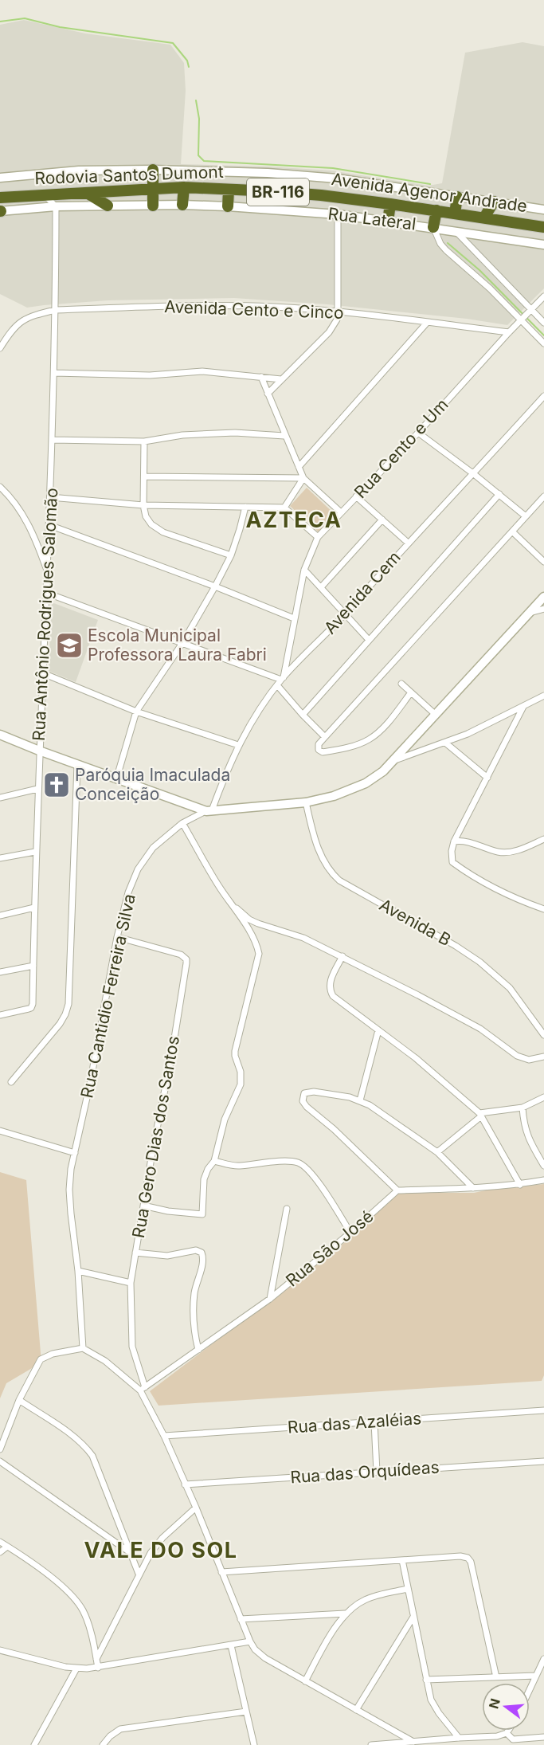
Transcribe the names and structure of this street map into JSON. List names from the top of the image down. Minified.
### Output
{"streets":{"highway":["Rodovia Santos Dumont","BR-116"],"street":["Avenida Agenor Andrade","Rua Lateral","Avenida Cento e Cinco","Rua Cento e Um","Avenida Cem","Rua Antônio Rodrigues Salomão","Avenida B","Rua Cantidio Ferreira Silva","Rua Gero Dias dos Santos","Rua São José","Rua das Azaléias","Rua das Orquídeas"]},"crossings":[["Rua Lateral","Rua Antônio Rodrigues Salomão"],["Avenida Cento e Cinco","Rua Cento e Um"],["Avenida Cento e Cinco","Rua Antônio Rodrigues Salomão"],["Rua Cento e Um","Avenida Cem"],["Avenida Cem","Rua Cantidio Ferreira Silva"],["Avenida B","Rua Cantidio Ferreira Silva"],["Rua Cantidio Ferreira Silva","Rua Gero Dias dos Santos"],["Rua Gero Dias dos Santos","Rua São José"]],"districts":["AZTECA","VALE DO SOL"],"places":{"school or university":["Escola Municipal Professora Laura Fabri"],"church":["Paróquia Imaculada Conceição"]},"north":"left"}
